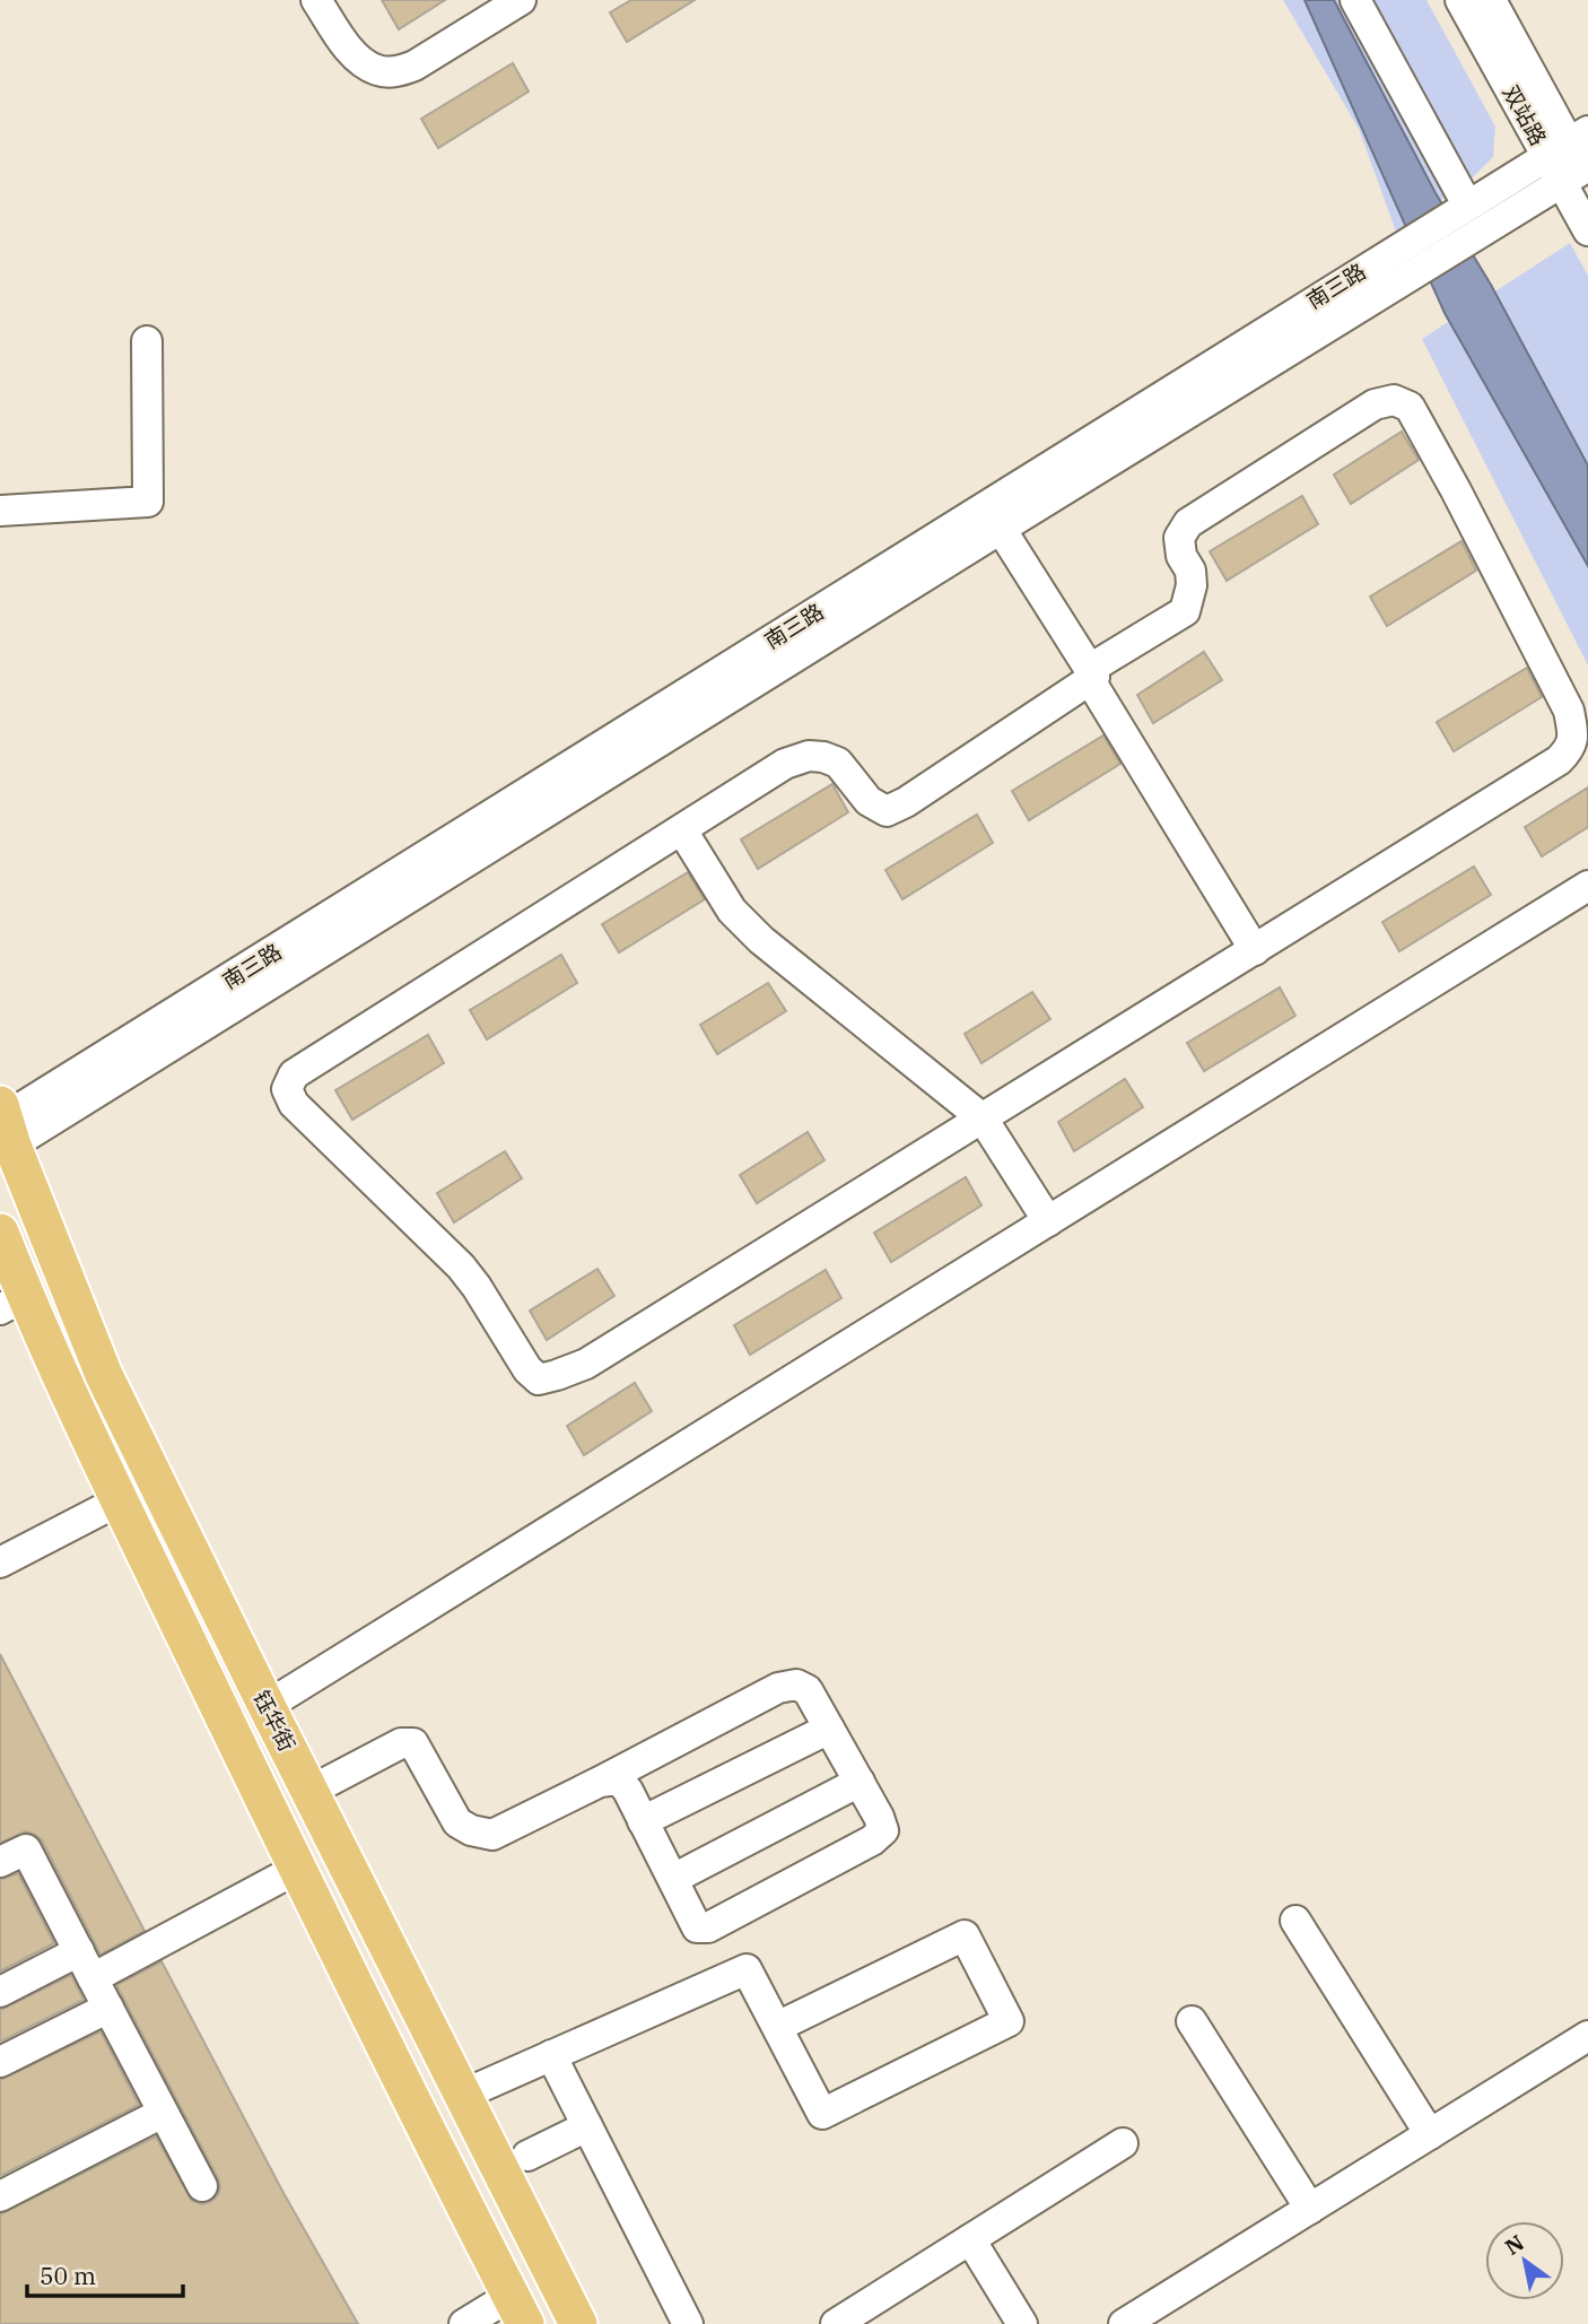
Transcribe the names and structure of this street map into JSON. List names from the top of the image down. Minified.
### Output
{"streets":{"main road":["钰华街"],"street":["双站路","南三路"]},"crossings":[["双站路","南三路"],["南三路","钰华街"]],"scale_bar":"50 m","north":"top left"}
